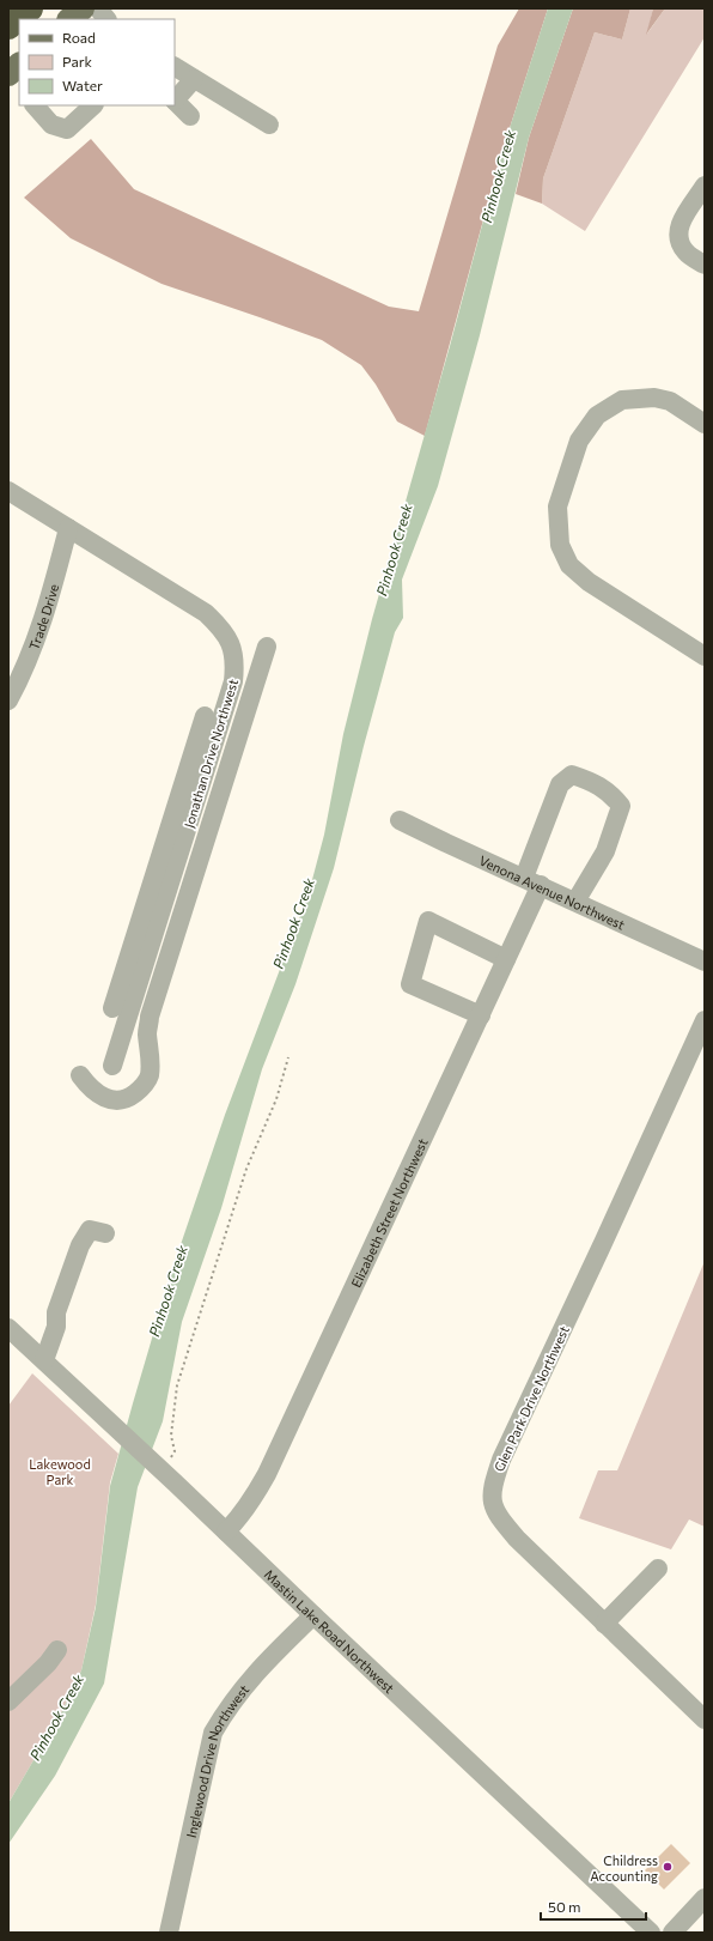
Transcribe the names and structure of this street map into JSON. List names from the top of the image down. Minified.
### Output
{"streets":{"street":["Trade Drive","Jonathan Drive Northwest","Venona Avenue Northwest","Elizabeth Street Northwest","Glen Park Drive Northwest","Mastin Lake Road Northwest","Inglewood Drive Northwest"]},"crossings":[["Trade Drive","Jonathan Drive Northwest"],["Venona Avenue Northwest","Elizabeth Street Northwest"],["Elizabeth Street Northwest","Mastin Lake Road Northwest"],["Mastin Lake Road Northwest","Inglewood Drive Northwest"]],"water":["Pinhook Creek"],"parks":["Lakewood Park"],"places":["Childress Accounting"],"legend":["Road","Park","Water"],"scale_bar":"50 m"}
